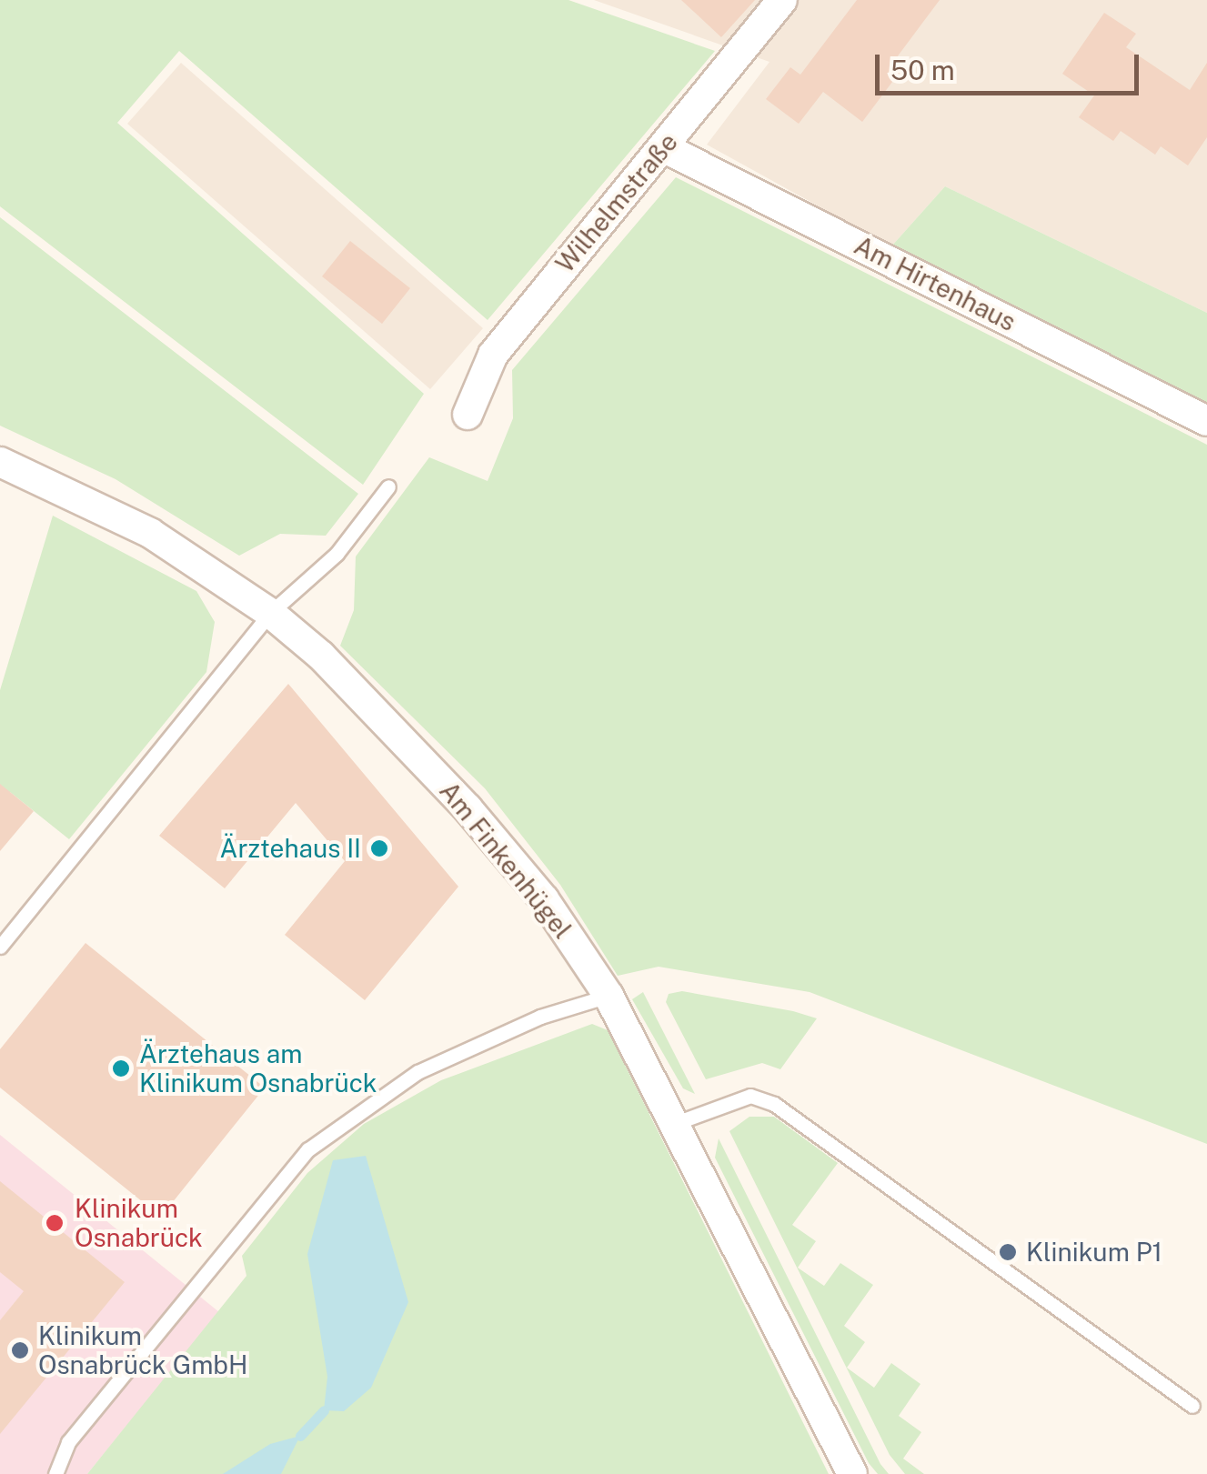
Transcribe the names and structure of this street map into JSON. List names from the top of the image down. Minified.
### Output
{"streets":{"street":["Wilhelmstraße","Am Hirtenhaus","Am Finkenhügel"]},"crossings":[["Wilhelmstraße","Am Hirtenhaus"]],"places":["Ärztehaus II","Ärztehaus am Klinikum Osnabrück","Klinikum Osnabrück","Klinikum P1","Klinikum Osnabrück GmbH"],"scale_bar":"50 m"}
